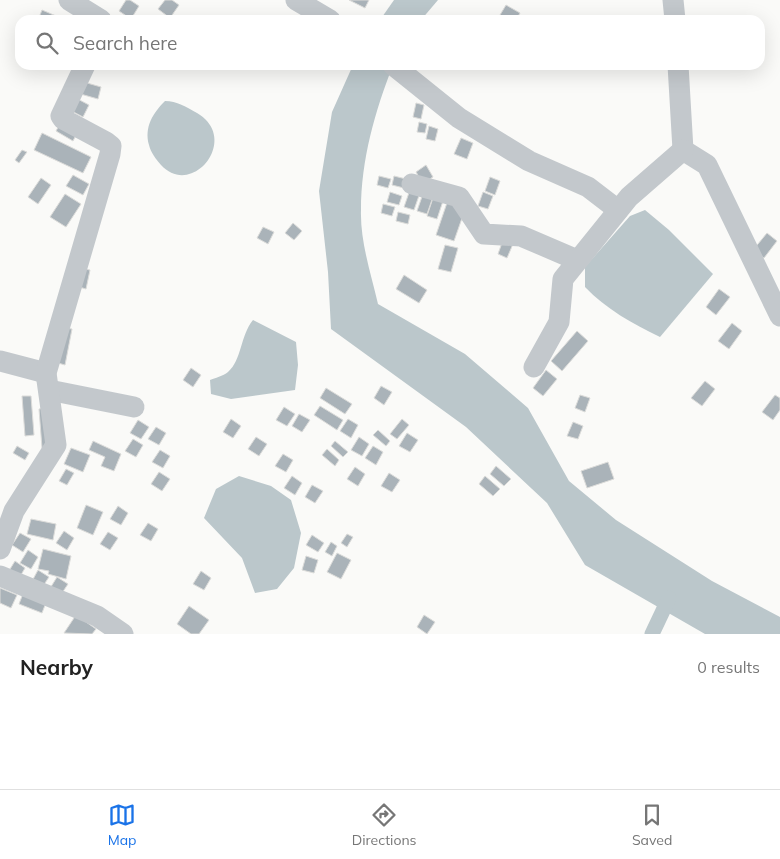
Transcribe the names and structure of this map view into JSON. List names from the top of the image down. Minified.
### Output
{"page":{"search":"Search here","heading":["Nearby","0 results"],"nav":["Map","Directions","Saved"]}}
